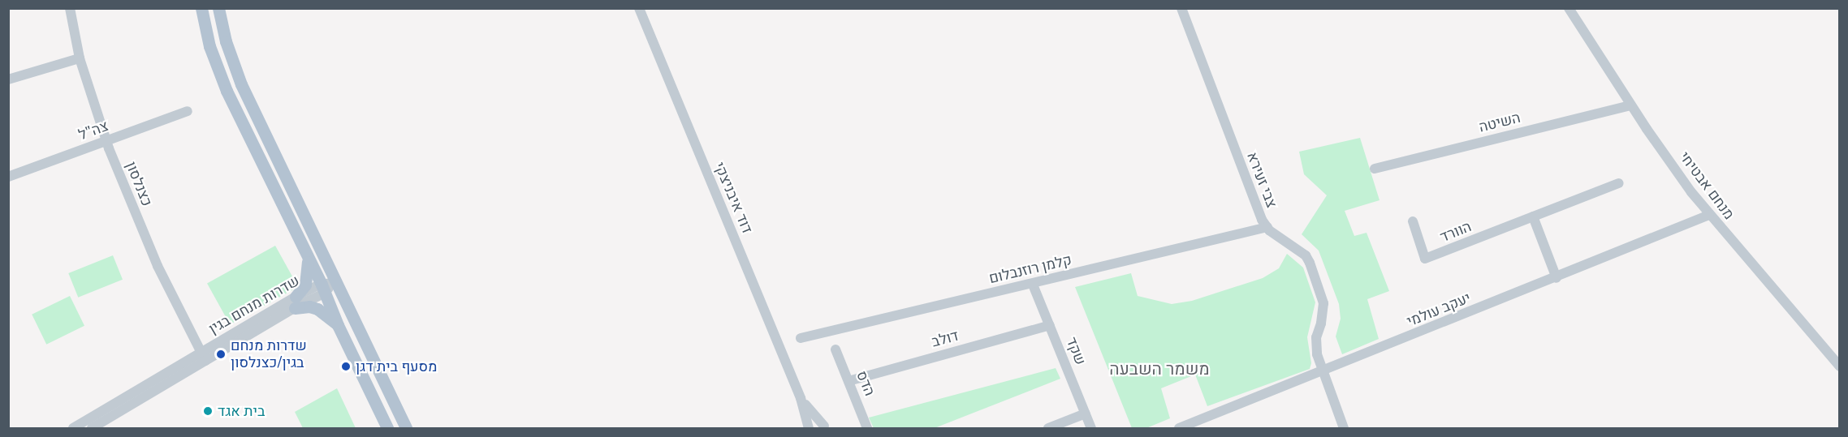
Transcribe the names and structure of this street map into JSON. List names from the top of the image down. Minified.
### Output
{"streets":{"street":["השיטה","צה\"ל","צבי זעירא","כצנלסון","מנחם אבטיחי","דוד איבניצקי","הוורד","קלמן רוזנבלום","שדרות מנחם בגין","יעקב עולמי","דולב","שקד","הדס"]},"crossings":[["השיטה","מנחם אבטיחי"],["צה\"ל","כצנלסון"],["צבי זעירא","קלמן רוזנבלום"],["צבי זעירא","יעקב עולמי"],["כצנלסון","שדרות מנחם בגין"],["מנחם אבטיחי","יעקב עולמי"],["קלמן רוזנבלום","שקד"],["דולב","שקד"],["דולב","הדס"]],"districts":["משמר השבעה"],"places":["שדרות מנחם בגין/כצנלסון","מסעף בית דגן","בית אגד"]}
